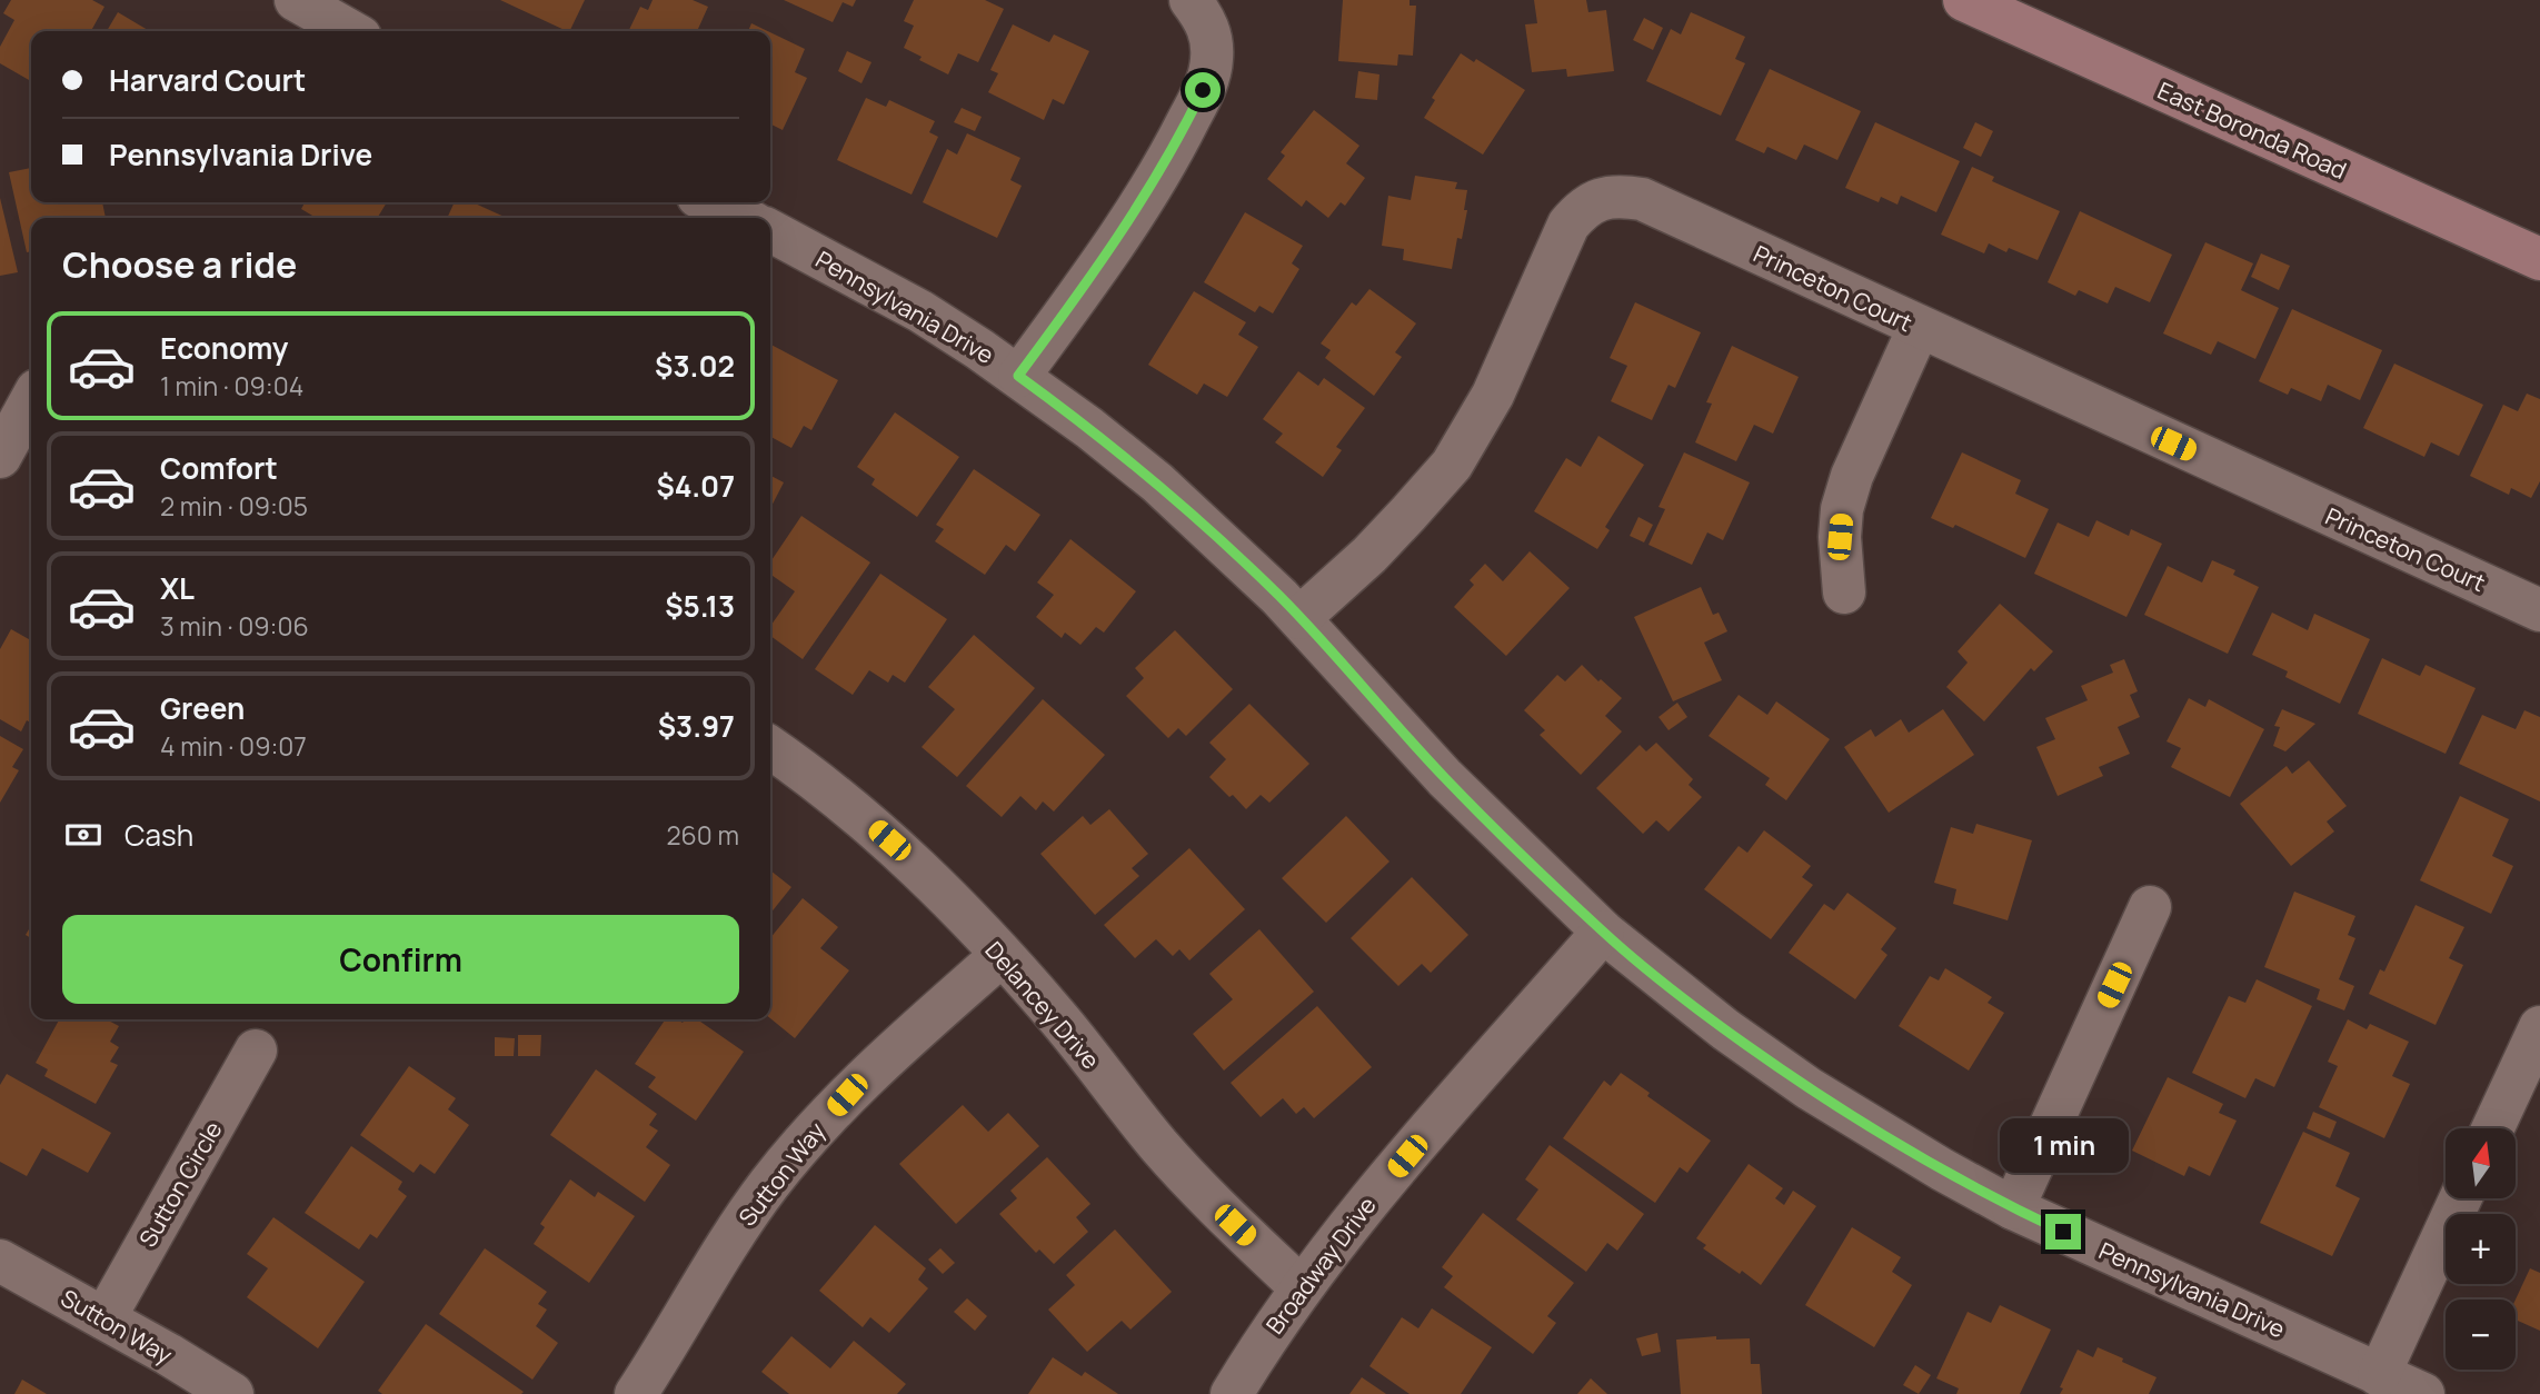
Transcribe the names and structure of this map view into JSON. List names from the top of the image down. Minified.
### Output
{"streets":{"main road":["East Boronda Road"],"street":["Princeton Court","Pennsylvania Drive","Delancey Drive","Sutton Way","Sutton Circle","Broadway Drive"]},"crossings":[["Princeton Court","Pennsylvania Drive"],["Pennsylvania Drive","Broadway Drive"],["Delancey Drive","Sutton Way"],["Delancey Drive","Broadway Drive"],["Sutton Way","Sutton Circle"]],"north":"top","page":{"banner":["Harvard Court","Pennsylvania Drive"],"heading":"Choose a ride","list":[{"name":"Economy","note":"1 min · 09:04","value":"$3.02"},{"name":"Comfort","note":"2 min · 09:05","value":"$4.07"},{"name":"XL","note":"3 min · 09:06","value":"$5.13"},{"name":"Green","note":"4 min · 09:07","value":"$3.97"}],"pay":["Cash","260 m"],"buttons":"Confirm","bubble":"1 min","map_buttons":["+","−"]}}
